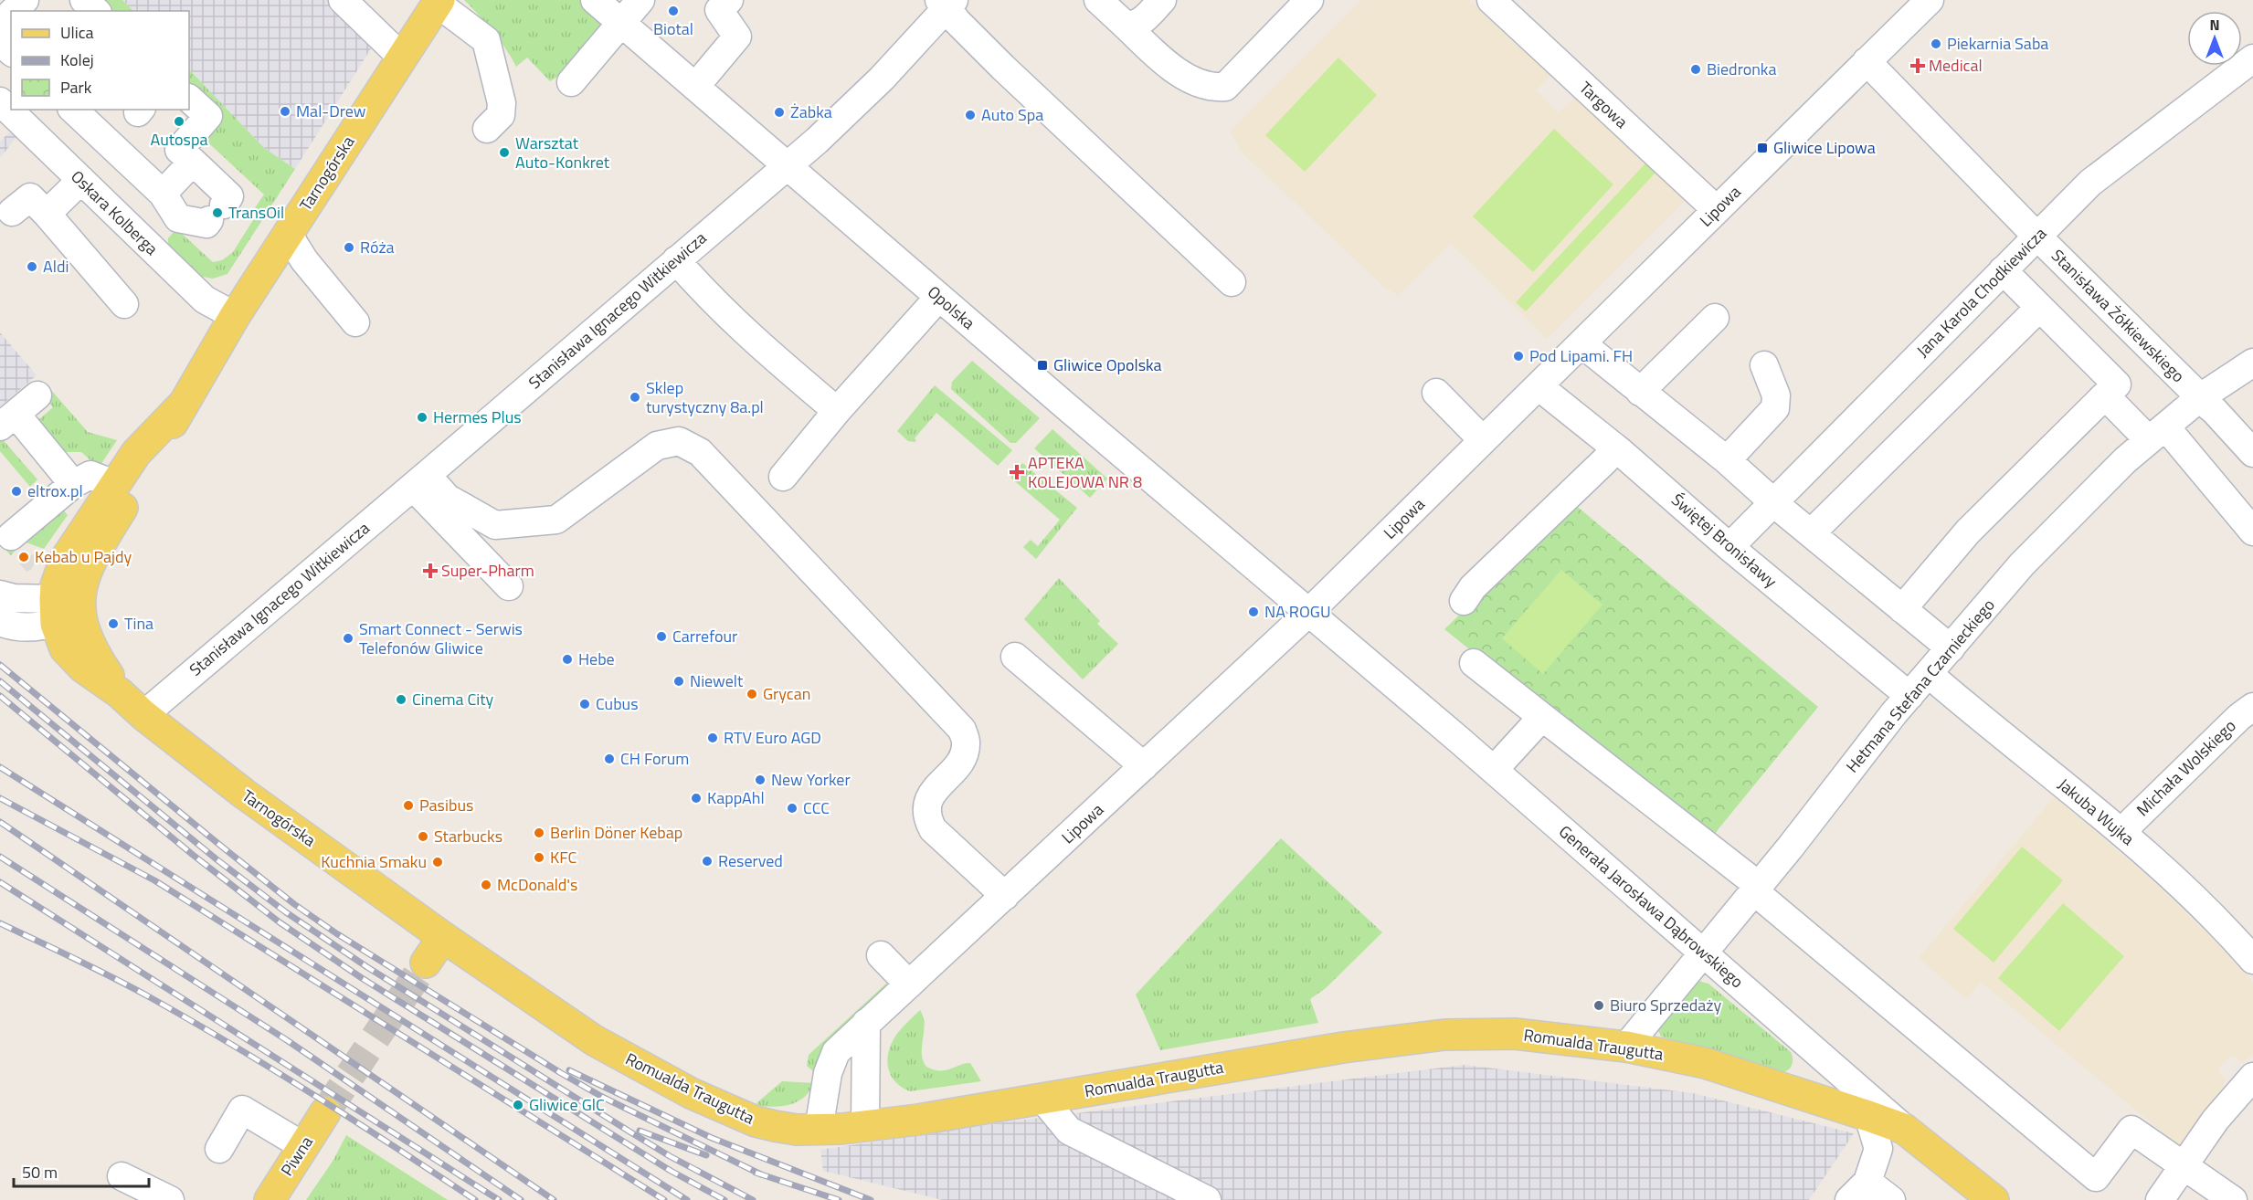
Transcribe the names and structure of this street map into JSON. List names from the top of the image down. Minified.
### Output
{"streets":{"main road":["Tarnogórska","Generała Jarosława Dąbrowskiego","Romualda Traugutta","Piwna"],"street":["Targowa","Lipowa","Oskara Kolberga","Jana Karola Chodkiewicza","Opolska","Stanisława Ignacego Witkiewicza","Stanisława Żółkiewskiego","Świętej Bronisławy","Hetmana Stefana Czarnieckiego","Michała Wolskiego","Jakuba Wujka"]},"crossings":[["Targowa","Lipowa"],["Tarnogórska","Oskara Kolberga"],["Tarnogórska","Stanisława Ignacego Witkiewicza"],["Tarnogórska","Romualda Traugutta"],["Lipowa","Opolska"],["Lipowa","Stanisława Żółkiewskiego"],["Lipowa","Świętej Bronisławy"],["Lipowa","Generała Jarosława Dąbrowskiego"],["Lipowa","Romualda Traugutta"],["Jana Karola Chodkiewicza","Stanisława Żółkiewskiego"],["Jana Karola Chodkiewicza","Świętej Bronisławy"],["Opolska","Stanisława Ignacego Witkiewicza"],["Opolska","Generała Jarosława Dąbrowskiego"],["Stanisława Żółkiewskiego","Hetmana Stefana Czarnieckiego"],["Świętej Bronisławy","Hetmana Stefana Czarnieckiego"],["Hetmana Stefana Czarnieckiego","Jakuba Wujka"],["Hetmana Stefana Czarnieckiego","Generała Jarosława Dąbrowskiego"],["Hetmana Stefana Czarnieckiego","Romualda Traugutta"],["Michała Wolskiego","Jakuba Wujka"],["Generała Jarosława Dąbrowskiego","Romualda Traugutta"]],"places":{"other":["Biotal","Piekarnia Saba","Biedronka","Mal-Drew","Żabka","Auto Spa","Autospa","Warsztat Auto-Konkret","TransOil","Róża","Aldi","Pod Lipami. FH","Sklep turystyczny 8a.pl","Hermes Plus","eltrox.pl","Kebab u Pajdy","NA ROGU","Tina","Carrefour","Smart Connect - Serwis Telefonów Gliwice","Hebe","Niewelt","Grycan","Cinema City","Cubus","RTV Euro AGD","CH Forum","New Yorker","KappAhl","Pasibus","CCC","Berlin Döner Kebap","Starbucks","KFC","Reserved","Kuchnia Smaku","McDonald's","Biuro Sprzedaży","Gliwice GlC"],"health":["Medical","APTEKA KOLEJOWA NR 8","Super-Pharm"],"transit":["Gliwice Lipowa","Gliwice Opolska"]},"legend":["Ulica","Kolej","Park"],"scale_bar":"50 m","north":"top"}
